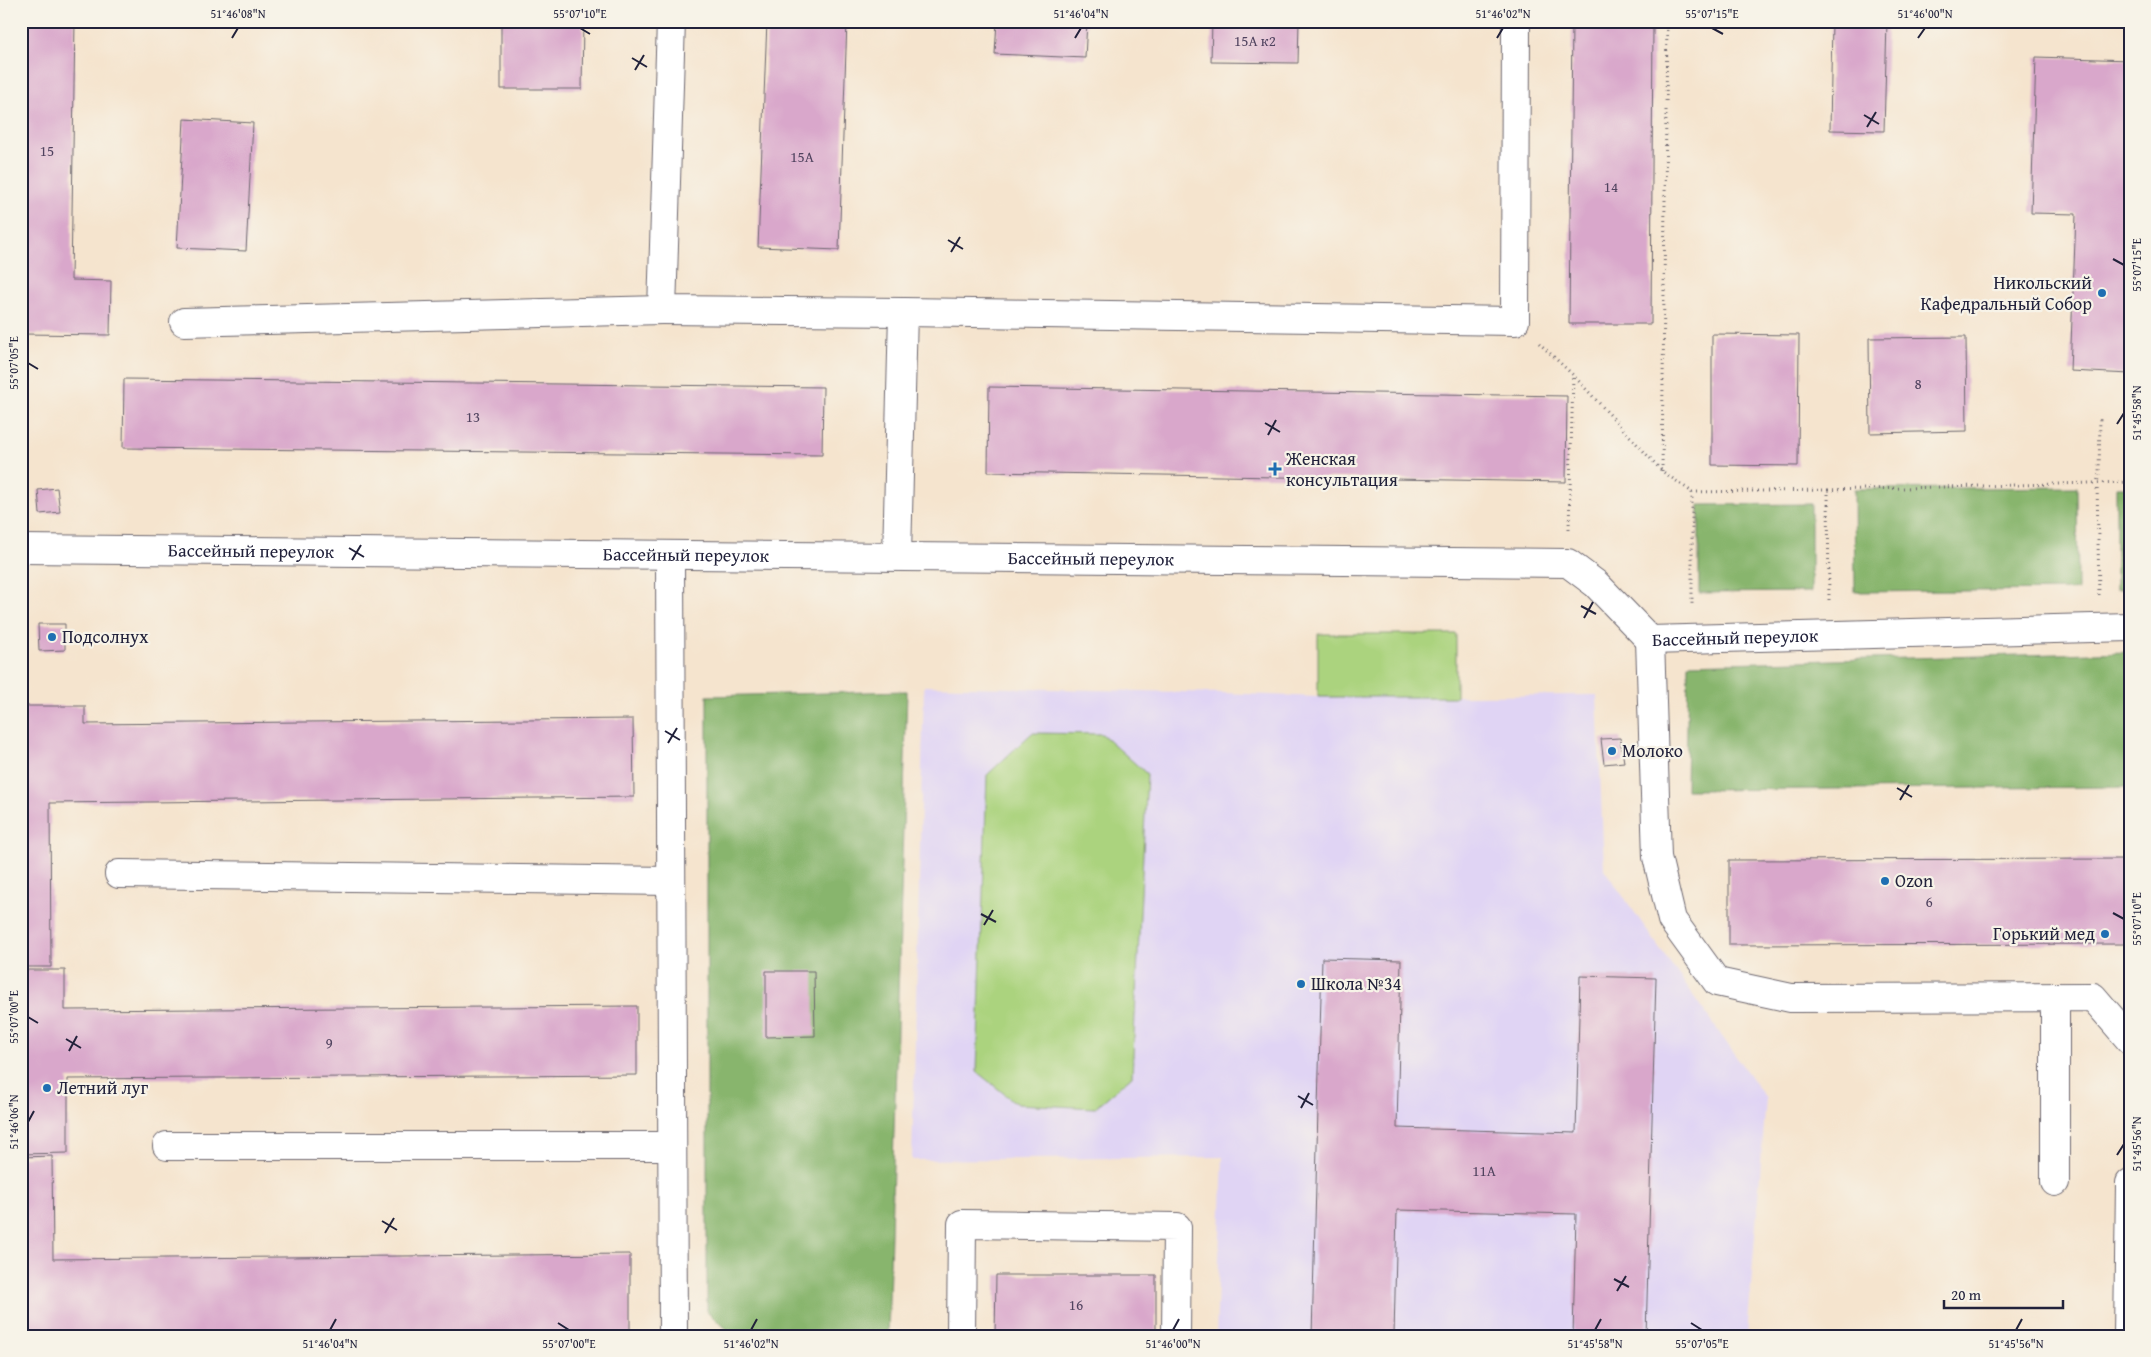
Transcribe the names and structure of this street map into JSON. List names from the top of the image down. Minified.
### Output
{"streets":{"street":["Бассейный переулок"]},"places":{"other":["Никольский Кафедральный Собор","Подсолнух","Молоко","Ozon","Горький мед","Школа №34","Летний луг"],"health":["Женская консультация"]},"house_numbers":["15А к2","15","15А","14","8","13","6","9","11А","16"],"scale_bar":"20 m","coordinates":["51°46'08\"N","55°07'10\"E","51°46'04\"N","51°46'02\"N","55°07'15\"E","51°46'00\"N","55°07'05\"E","51°45'58\"N","55°07'00\"E","51°46'06\"N","51°45'56\"N"]}
